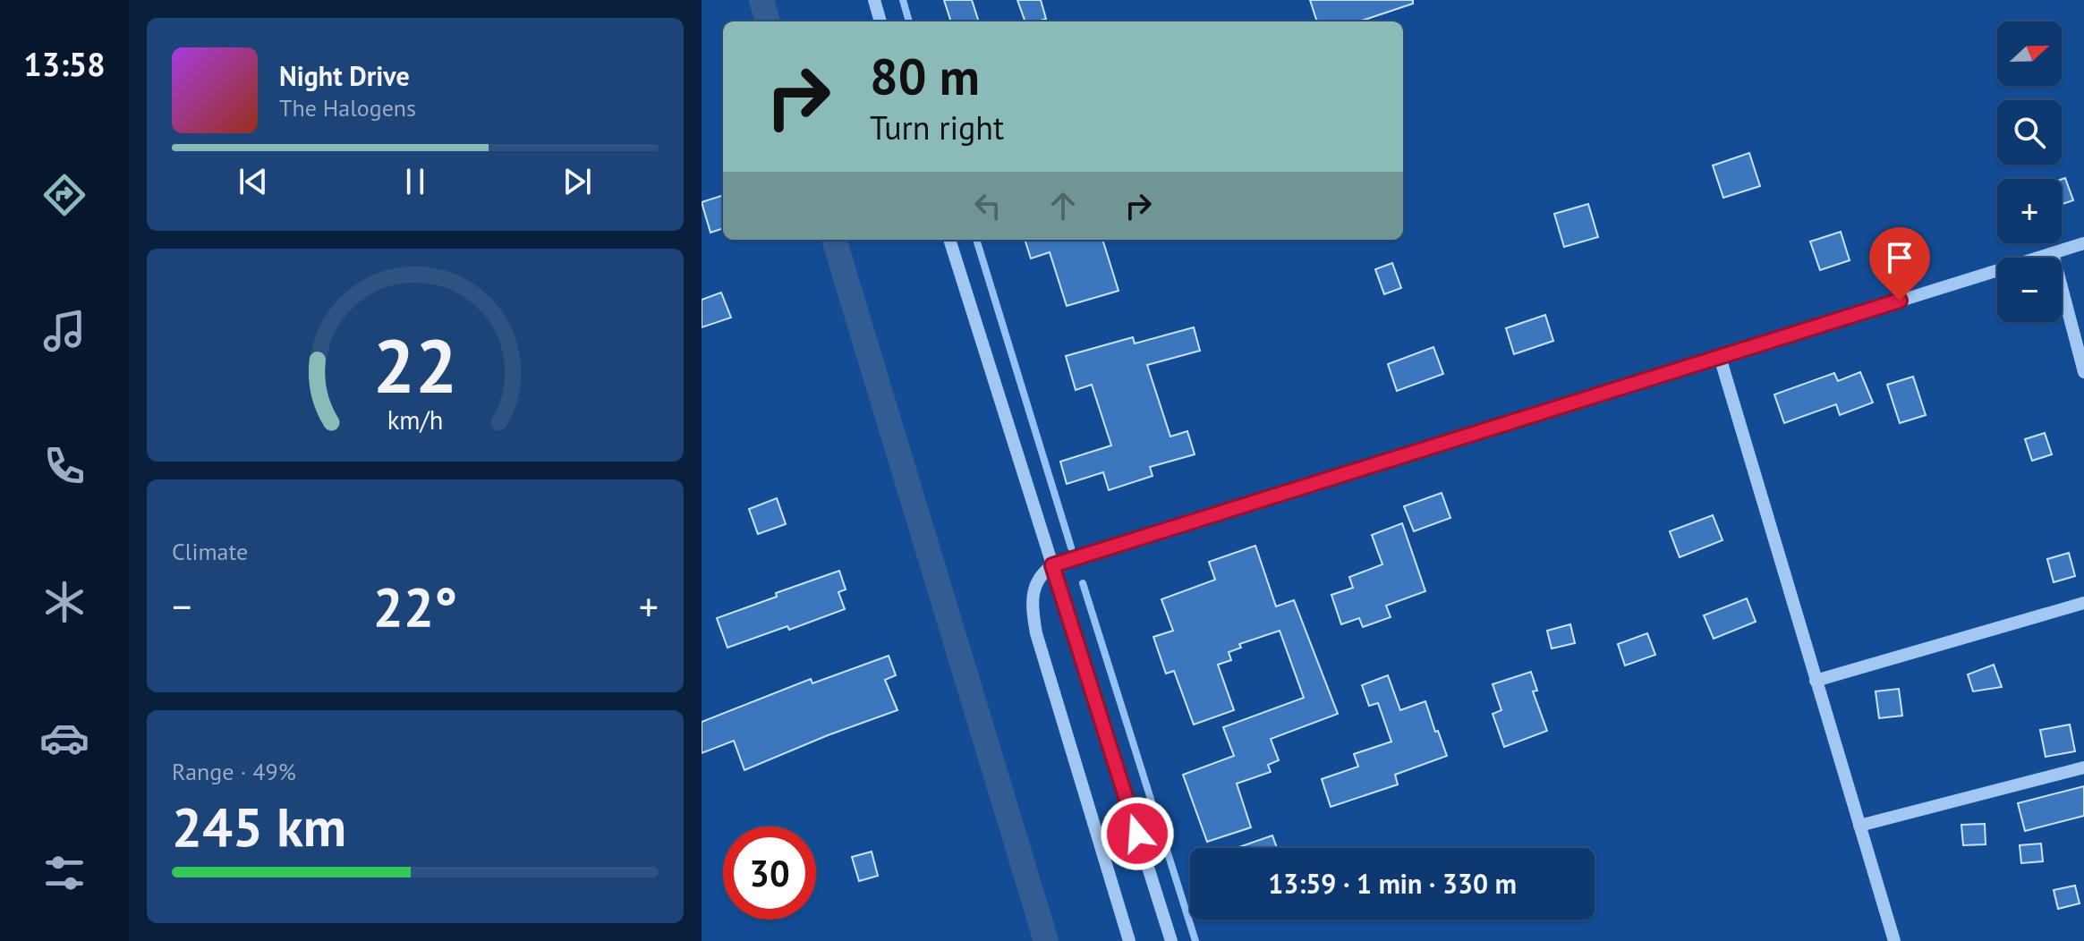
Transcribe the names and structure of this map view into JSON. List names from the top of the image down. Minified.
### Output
{"north":"right","page":{"tabs":"13:58","map_buttons":["+","−"],"turn":["80 m","Turn right"],"song":["Night Drive","The Halogens"],"tile":["Climate",["Range · 49%","245 km"]],"heat":["−","22°","+"],"limit":"30","trip":"13:59 · 1 min · 330 m","gauge":["22","km/h"]}}
